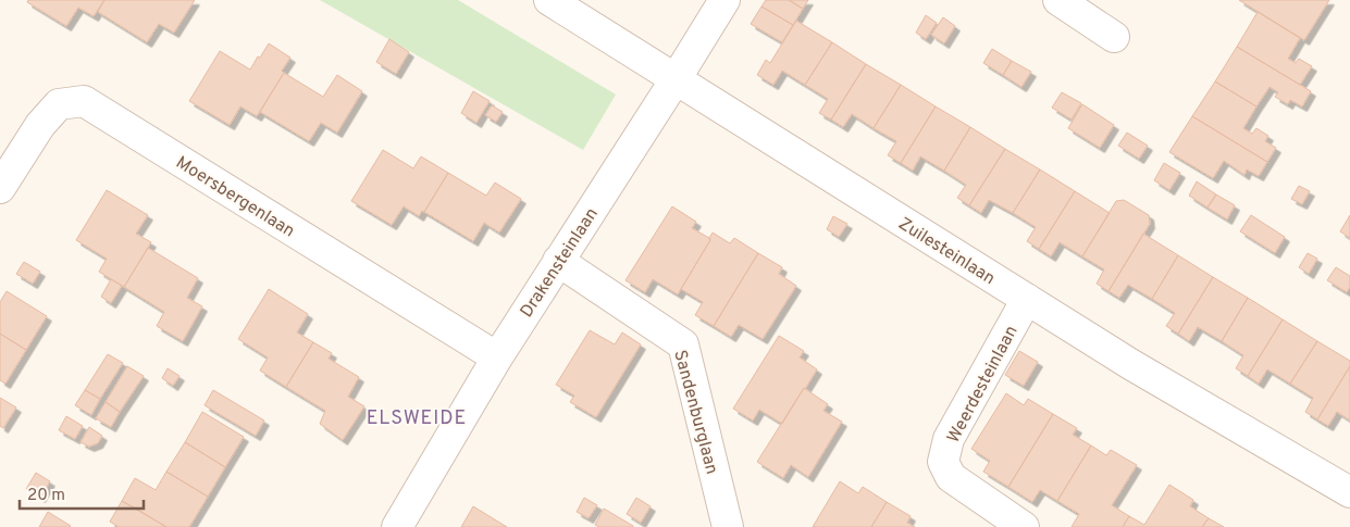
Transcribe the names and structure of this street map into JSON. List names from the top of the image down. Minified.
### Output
{"streets":{"street":["Moersbergenlaan","Zuilesteinlaan","Drakensteinlaan","Weerdesteinlaan","Sandenburglaan"]},"crossings":[["Moersbergenlaan","Drakensteinlaan"],["Zuilesteinlaan","Drakensteinlaan"],["Zuilesteinlaan","Weerdesteinlaan"],["Drakensteinlaan","Sandenburglaan"]],"districts":["ELSWEIDE"],"scale_bar":"20 m"}
